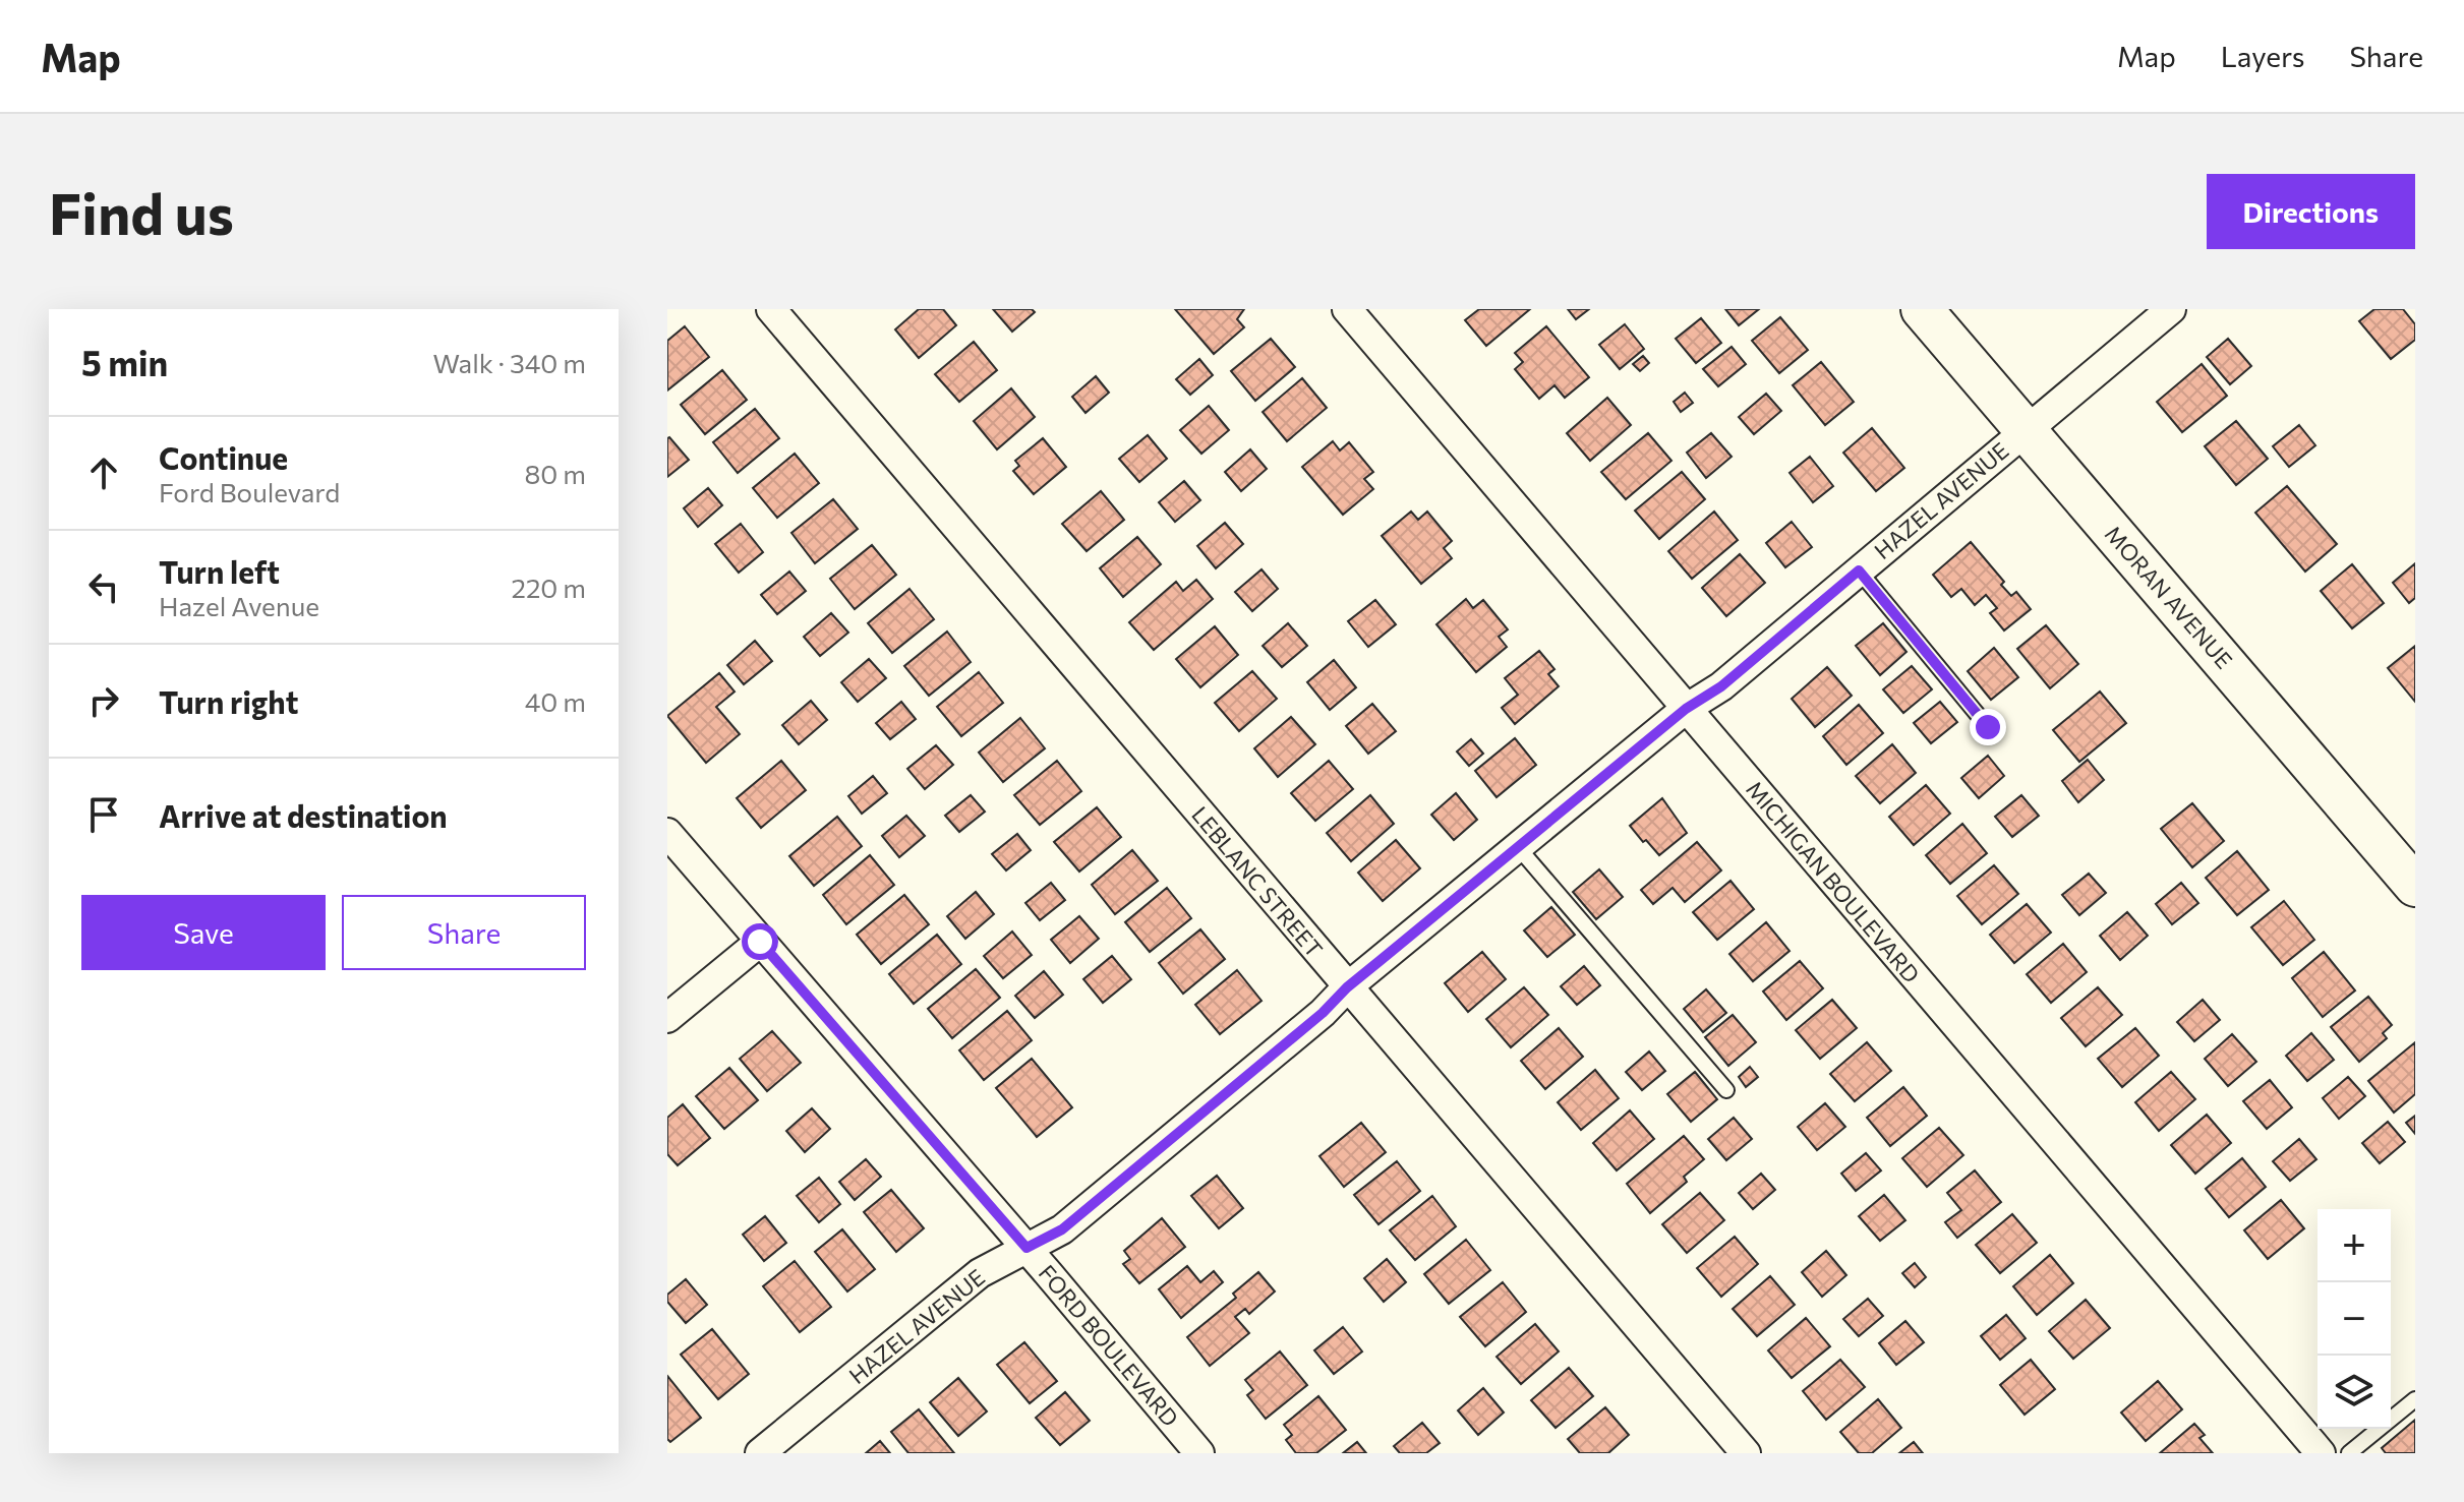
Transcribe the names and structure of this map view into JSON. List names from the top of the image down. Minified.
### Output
{"streets":{"main road":["MORAN AVENUE"],"street":["HAZEL AVENUE","LEBLANC STREET","MICHIGAN BOULEVARD","FORD BOULEVARD"]},"crossings":[["HAZEL AVENUE","MORAN AVENUE"],["HAZEL AVENUE","LEBLANC STREET"],["HAZEL AVENUE","MICHIGAN BOULEVARD"],["HAZEL AVENUE","FORD BOULEVARD"]],"page":{"header":"Map","nav":["Map","Layers","Share"],"buttons":["Directions",["Save","Share"]],"title":"Find us","heading":["5 min","Walk · 340 m"],"list":[["Continue","Ford Boulevard","80 m"],["Turn left","Hazel Avenue","220 m"],["Turn right","40 m"],"Arrive at destination"],"map_buttons":["+","−"]}}
